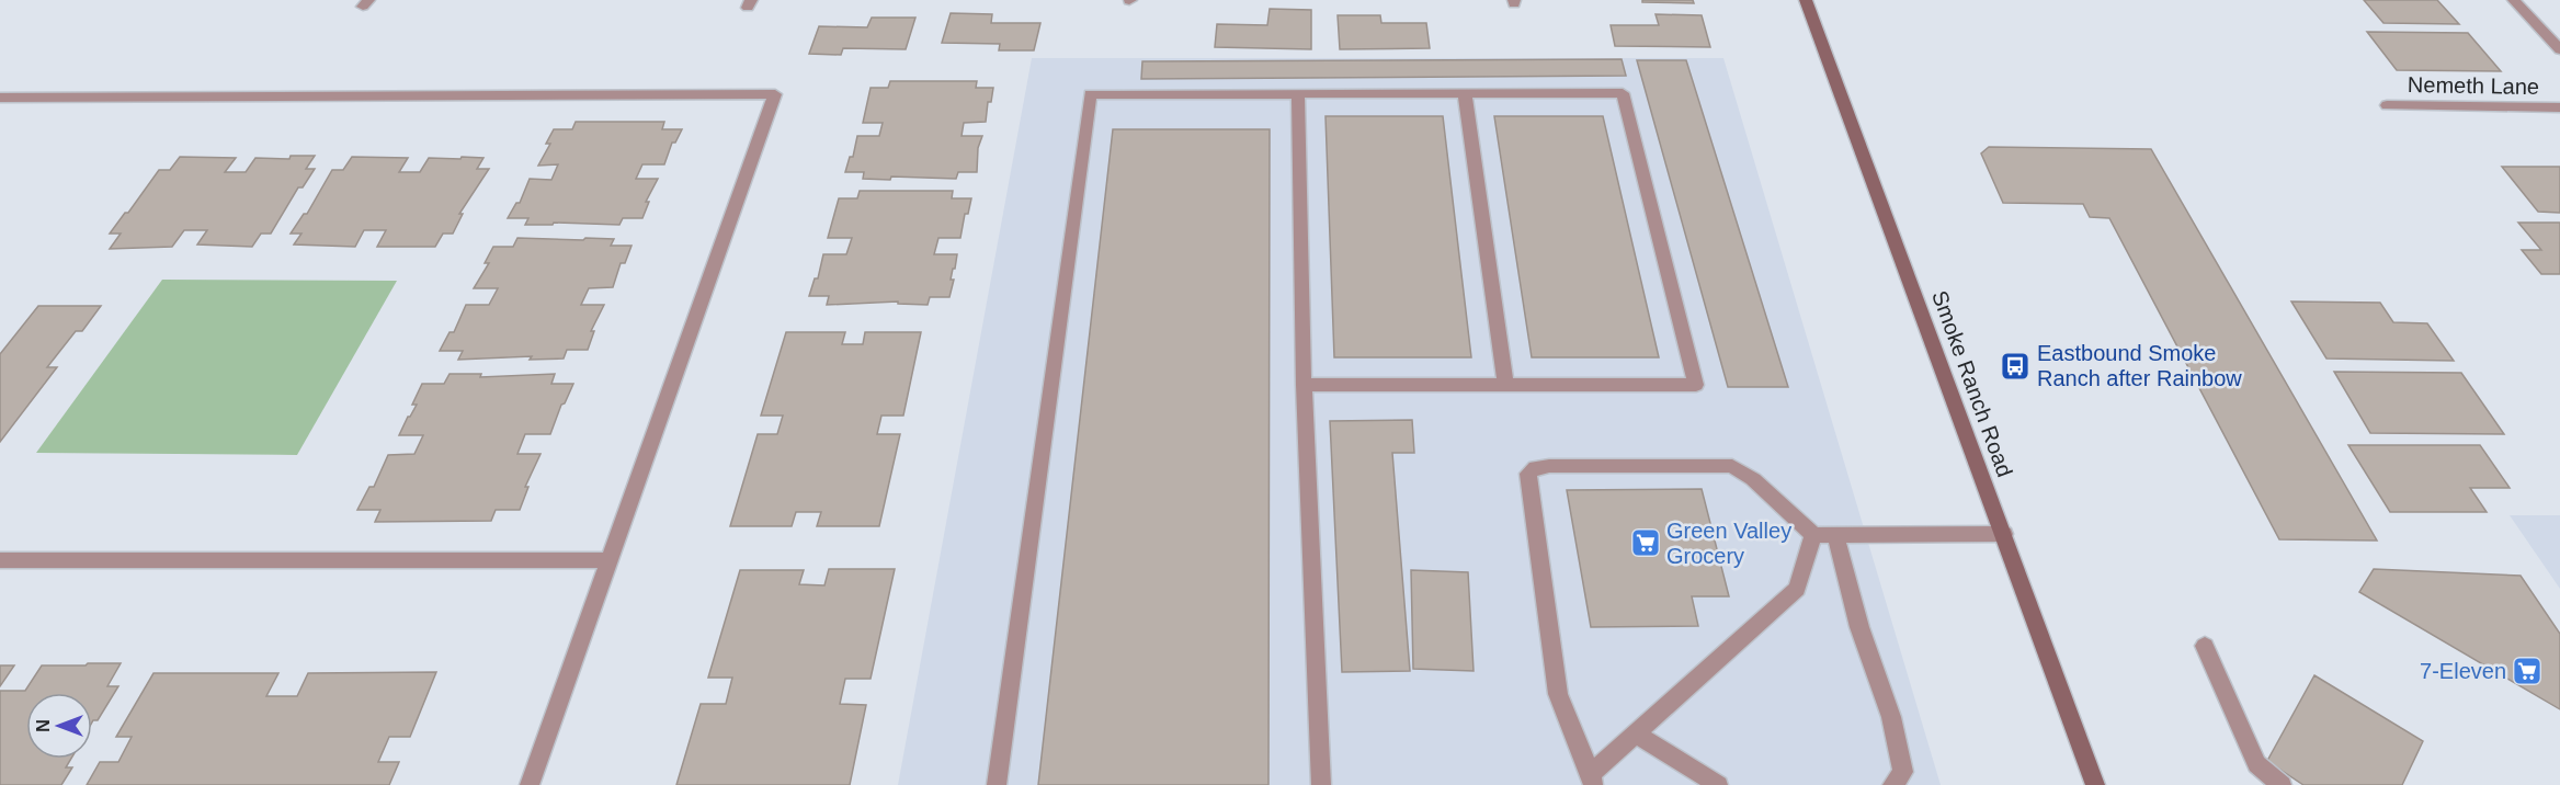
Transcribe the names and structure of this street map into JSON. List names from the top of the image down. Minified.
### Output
{"streets":{"main road":["Smoke Ranch Road"],"street":["Nemeth Lane"]},"places":{"bus stop":["Eastbound Smoke Ranch after Rainbow"],"supermarket":["Green Valley Grocery","7-Eleven"]},"north":"left"}
